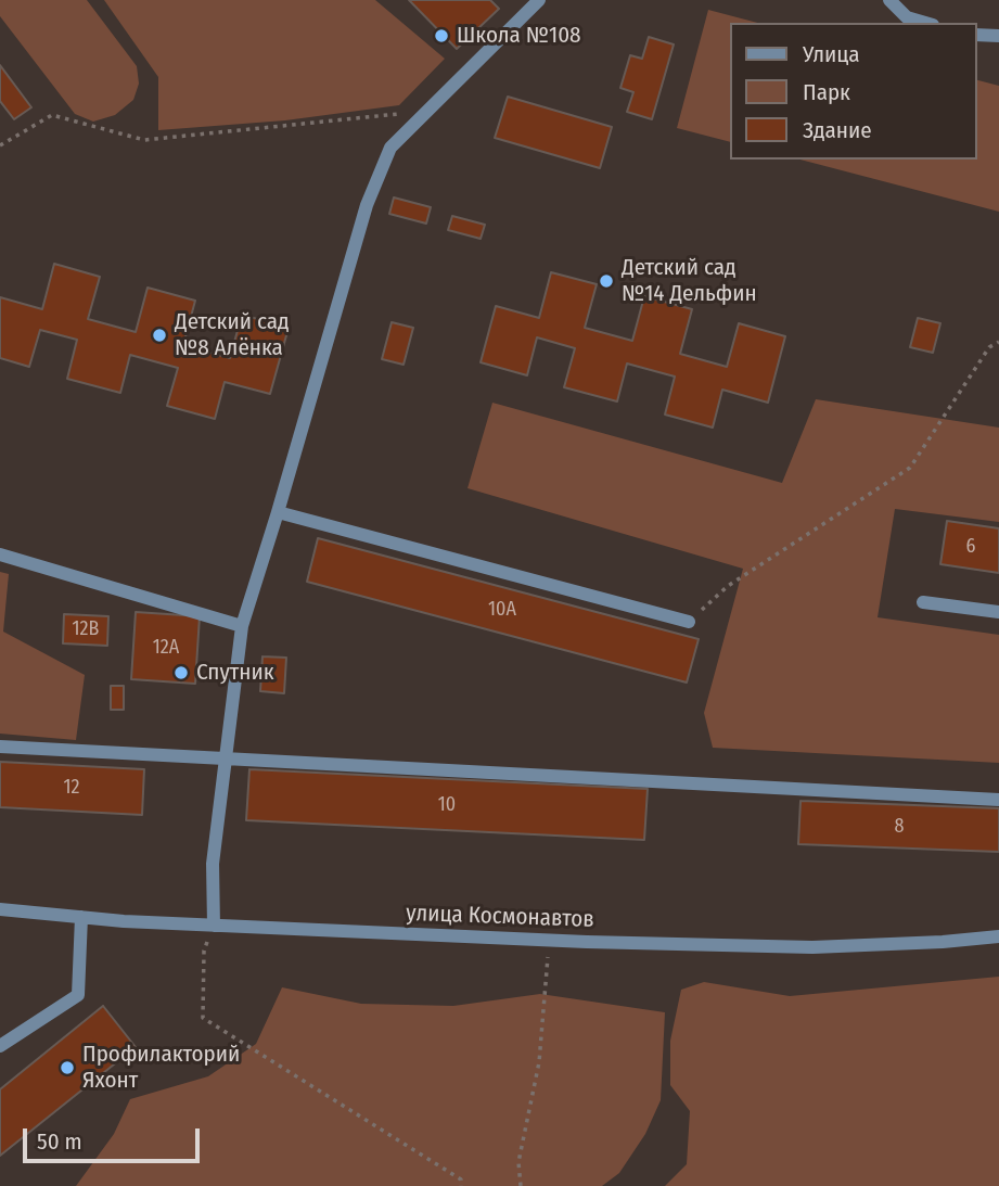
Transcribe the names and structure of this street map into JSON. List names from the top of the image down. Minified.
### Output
{"streets":{"street":["улица Космонавтов"]},"places":["Школа №108","Детский сад №14 Дельфин","Детский сад №8 Алёнка","Спутник","Профилакторий Яхонт"],"house_numbers":["6","10А","12В","12А","12","10","8"],"legend":["Улица","Парк","Здание"],"scale_bar":"50 m"}
